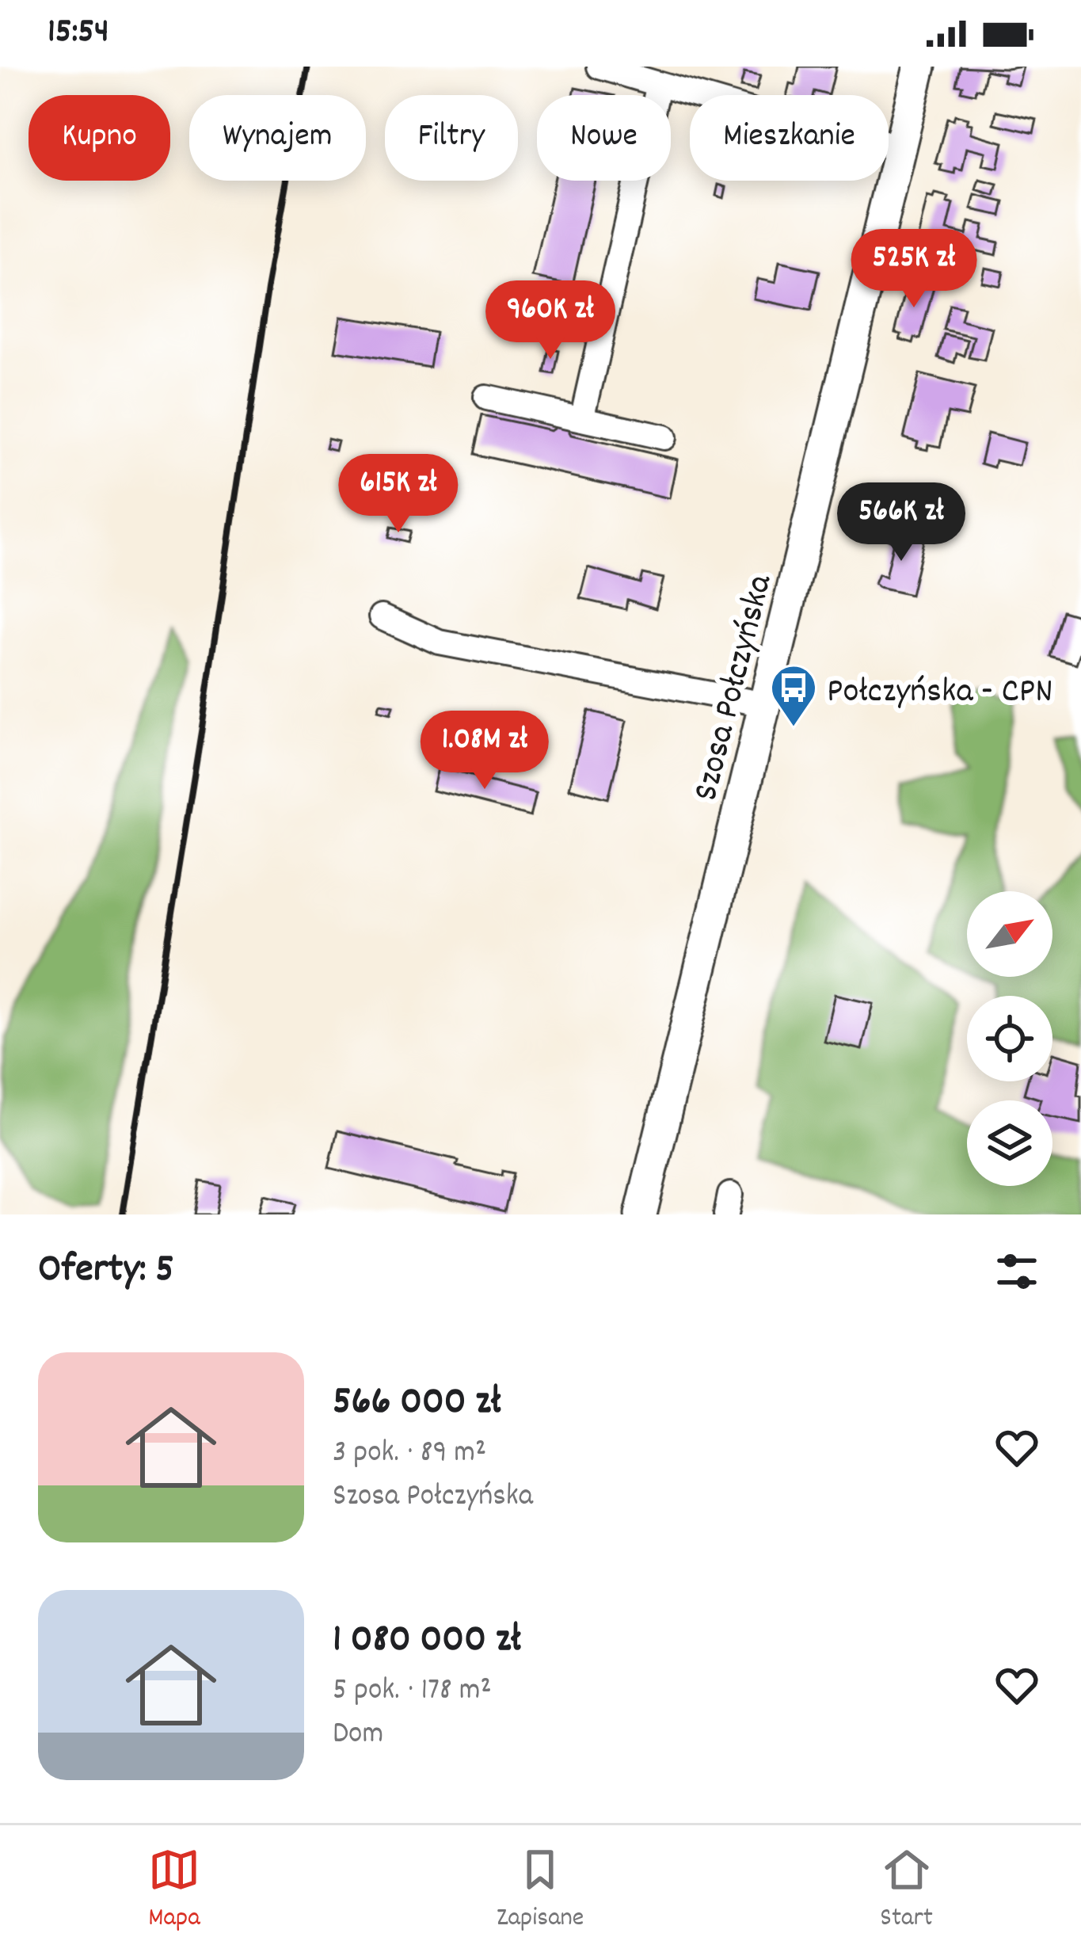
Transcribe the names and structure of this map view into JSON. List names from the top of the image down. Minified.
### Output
{"streets":{"main road":["Szosa Połczyńska"]},"places":{"bus stop":["Połczyńska - CPN"]},"north":"top right","page":{"status":"15:54","chip":["Kupno","Wynajem","Filtry","Nowe","Mieszkanie"],"price":["525K zł","960K zł","615K zł","566K zł","1.08M zł"],"heading":"Oferty: 5","list":[{"name":"566 000 zł","note":"3 pok. · 89 m² · Szosa Połczyńska"},{"name":"1 080 000 zł","note":"5 pok. · 178 m² · Dom"}],"tabs":["Mapa","Zapisane","Start"]}}
